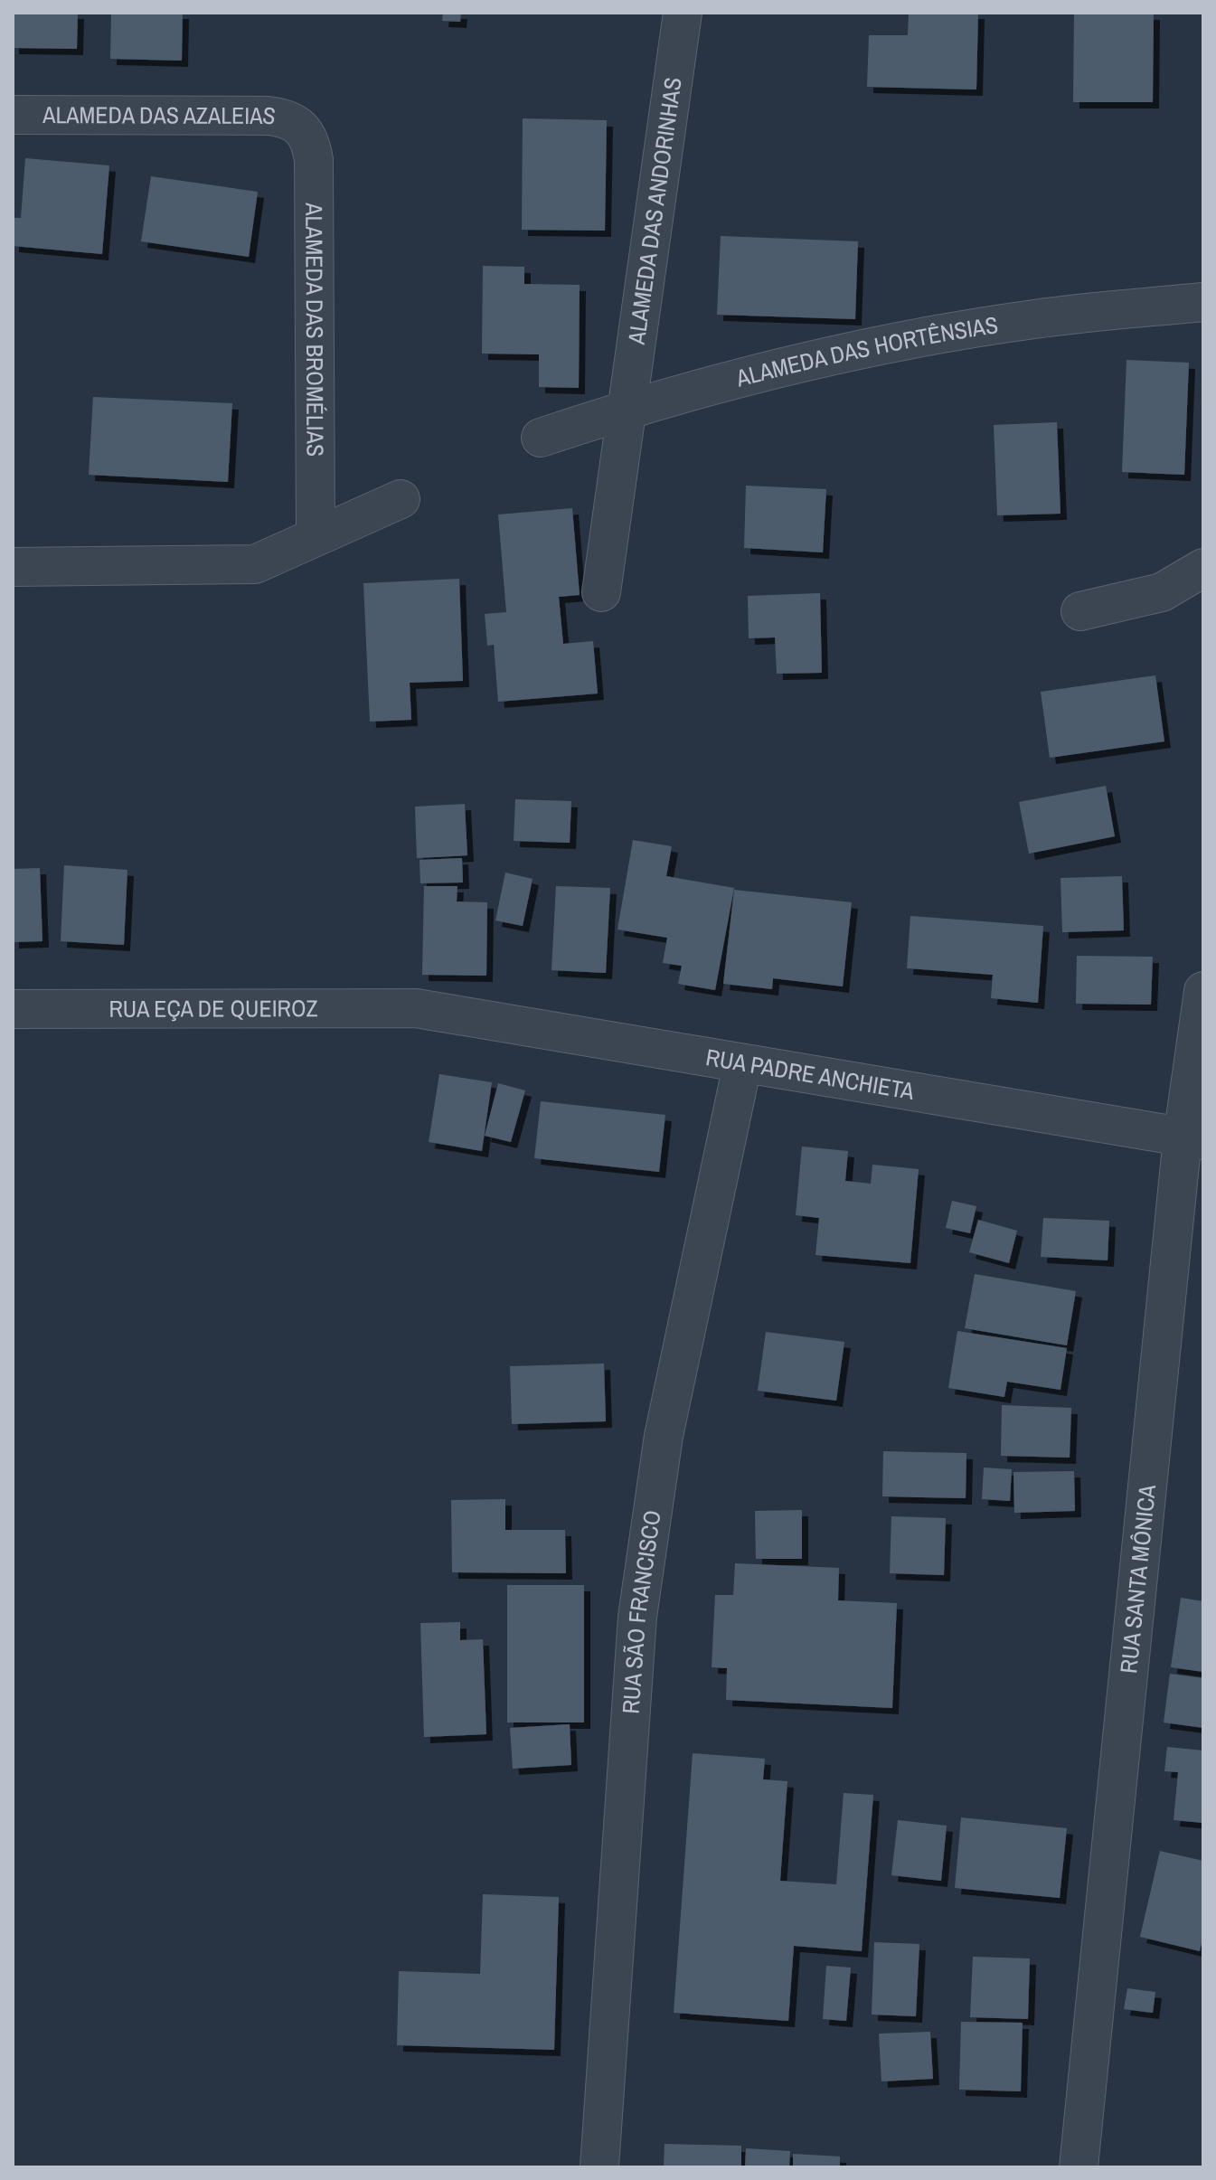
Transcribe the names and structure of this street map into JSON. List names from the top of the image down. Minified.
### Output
{"streets":{"street":["ALAMEDA DAS AZALEIAS","ALAMEDA DAS ANDORINHAS","ALAMEDA DAS BROMÉLIAS","ALAMEDA DAS HORTÊNSIAS","RUA EÇA DE QUEIROZ","RUA PADRE ANCHIETA","RUA SANTA MÔNICA","RUA SÃO FRANCISCO"]},"crossings":[["ALAMEDA DAS AZALEIAS","ALAMEDA DAS BROMÉLIAS"],["ALAMEDA DAS ANDORINHAS","ALAMEDA DAS HORTÊNSIAS"],["RUA EÇA DE QUEIROZ","RUA PADRE ANCHIETA"],["RUA PADRE ANCHIETA","RUA SANTA MÔNICA"],["RUA PADRE ANCHIETA","RUA SÃO FRANCISCO"]]}
